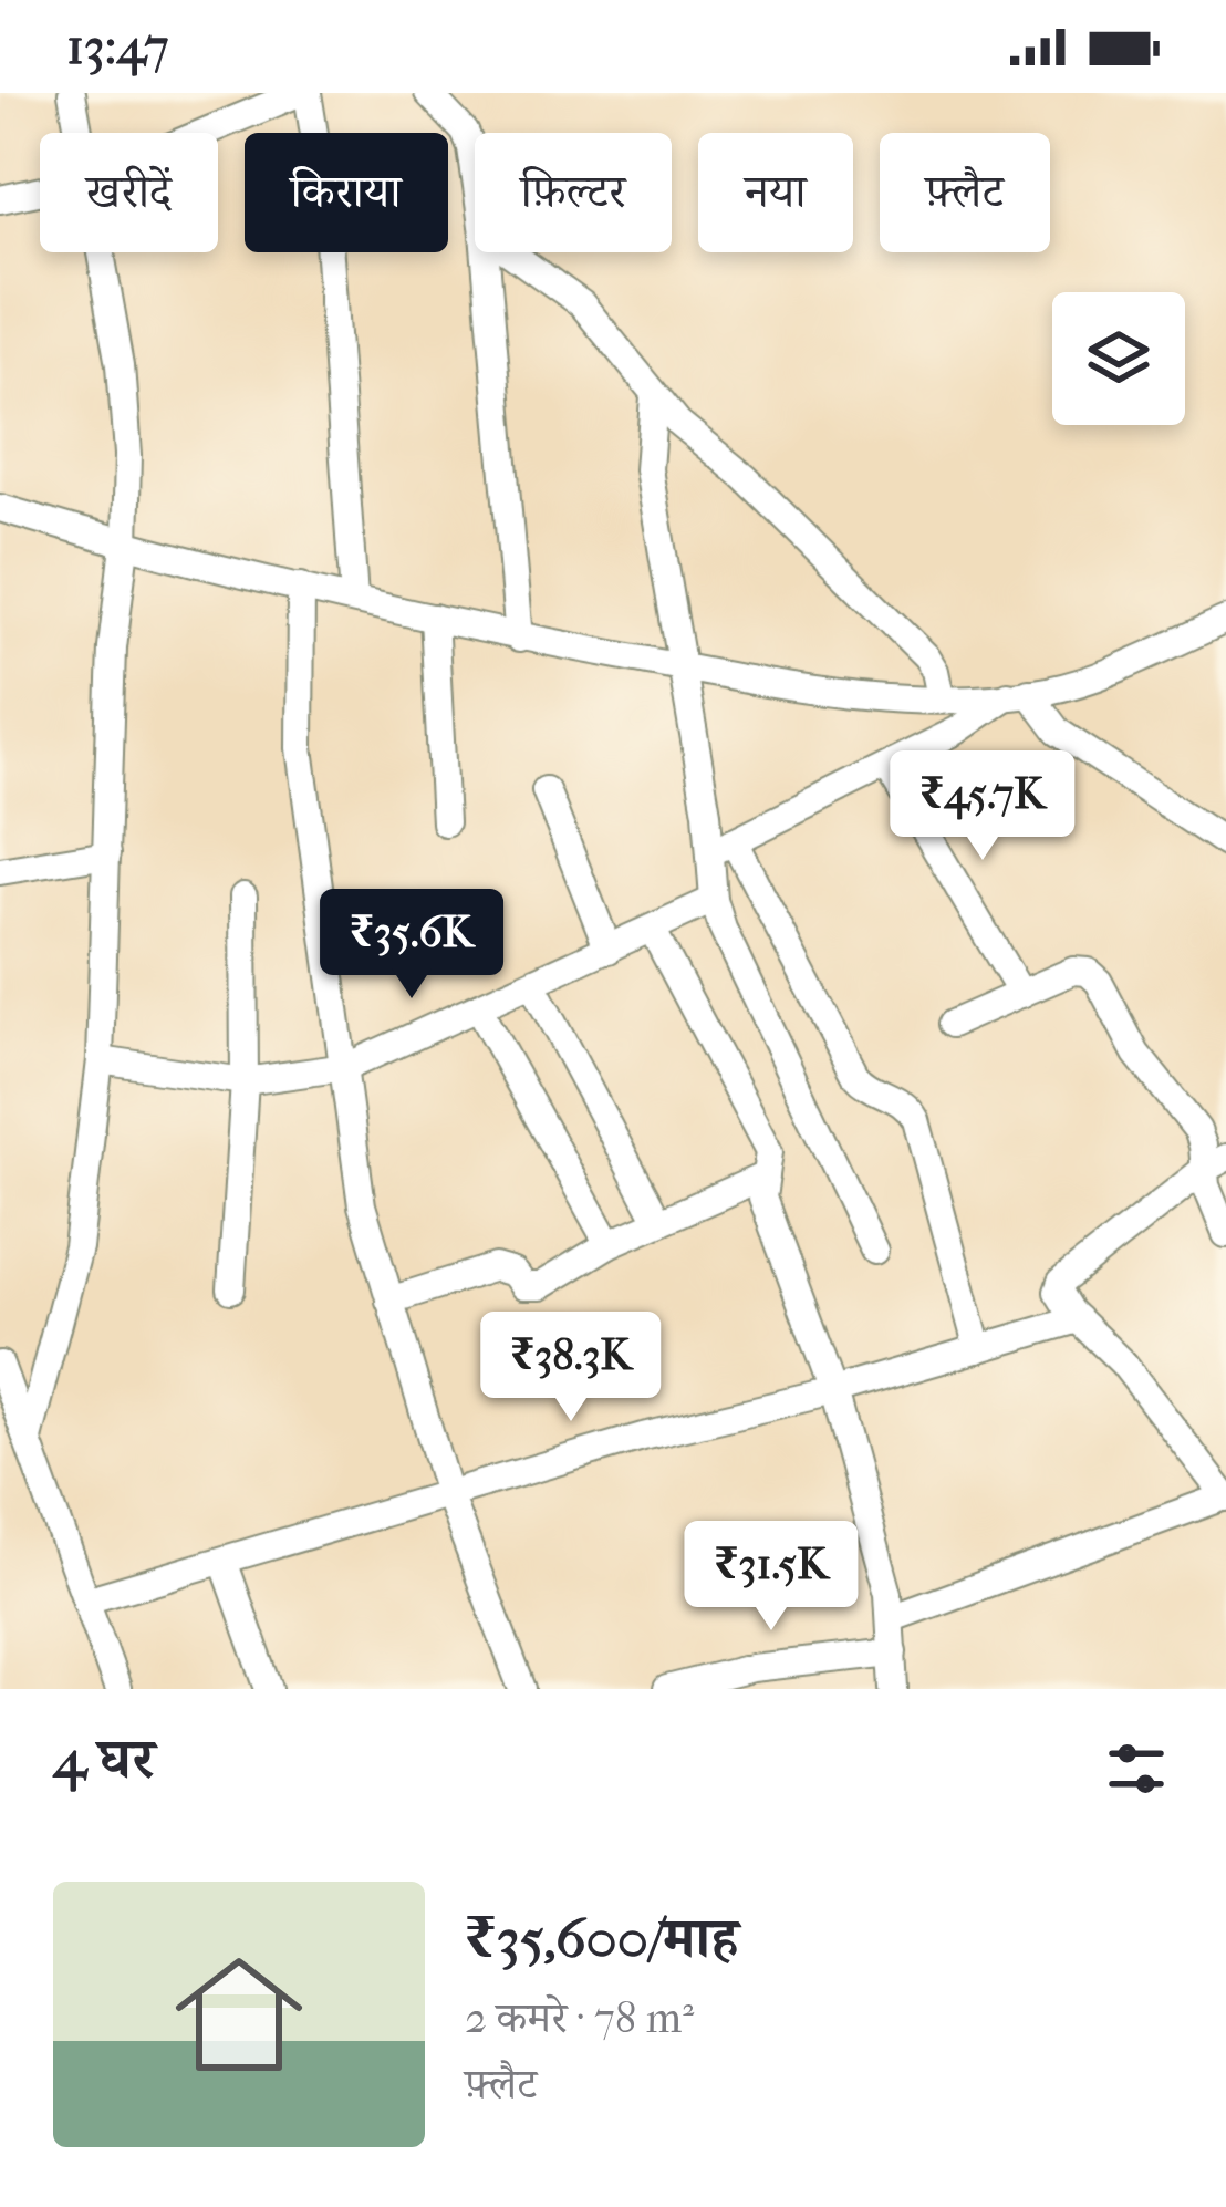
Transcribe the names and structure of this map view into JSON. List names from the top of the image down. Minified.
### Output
{"page":{"status":"13:47","chip":["खरीदें","किराया","फ़िल्टर","नया","फ़्लैट"],"price":["₹45.7K","₹35.6K","₹38.3K","₹31.5K"],"heading":"4 घर","list":[{"name":"₹35,600/माह","note":"2 कमरे · 78 m² · फ़्लैट"}]}}
